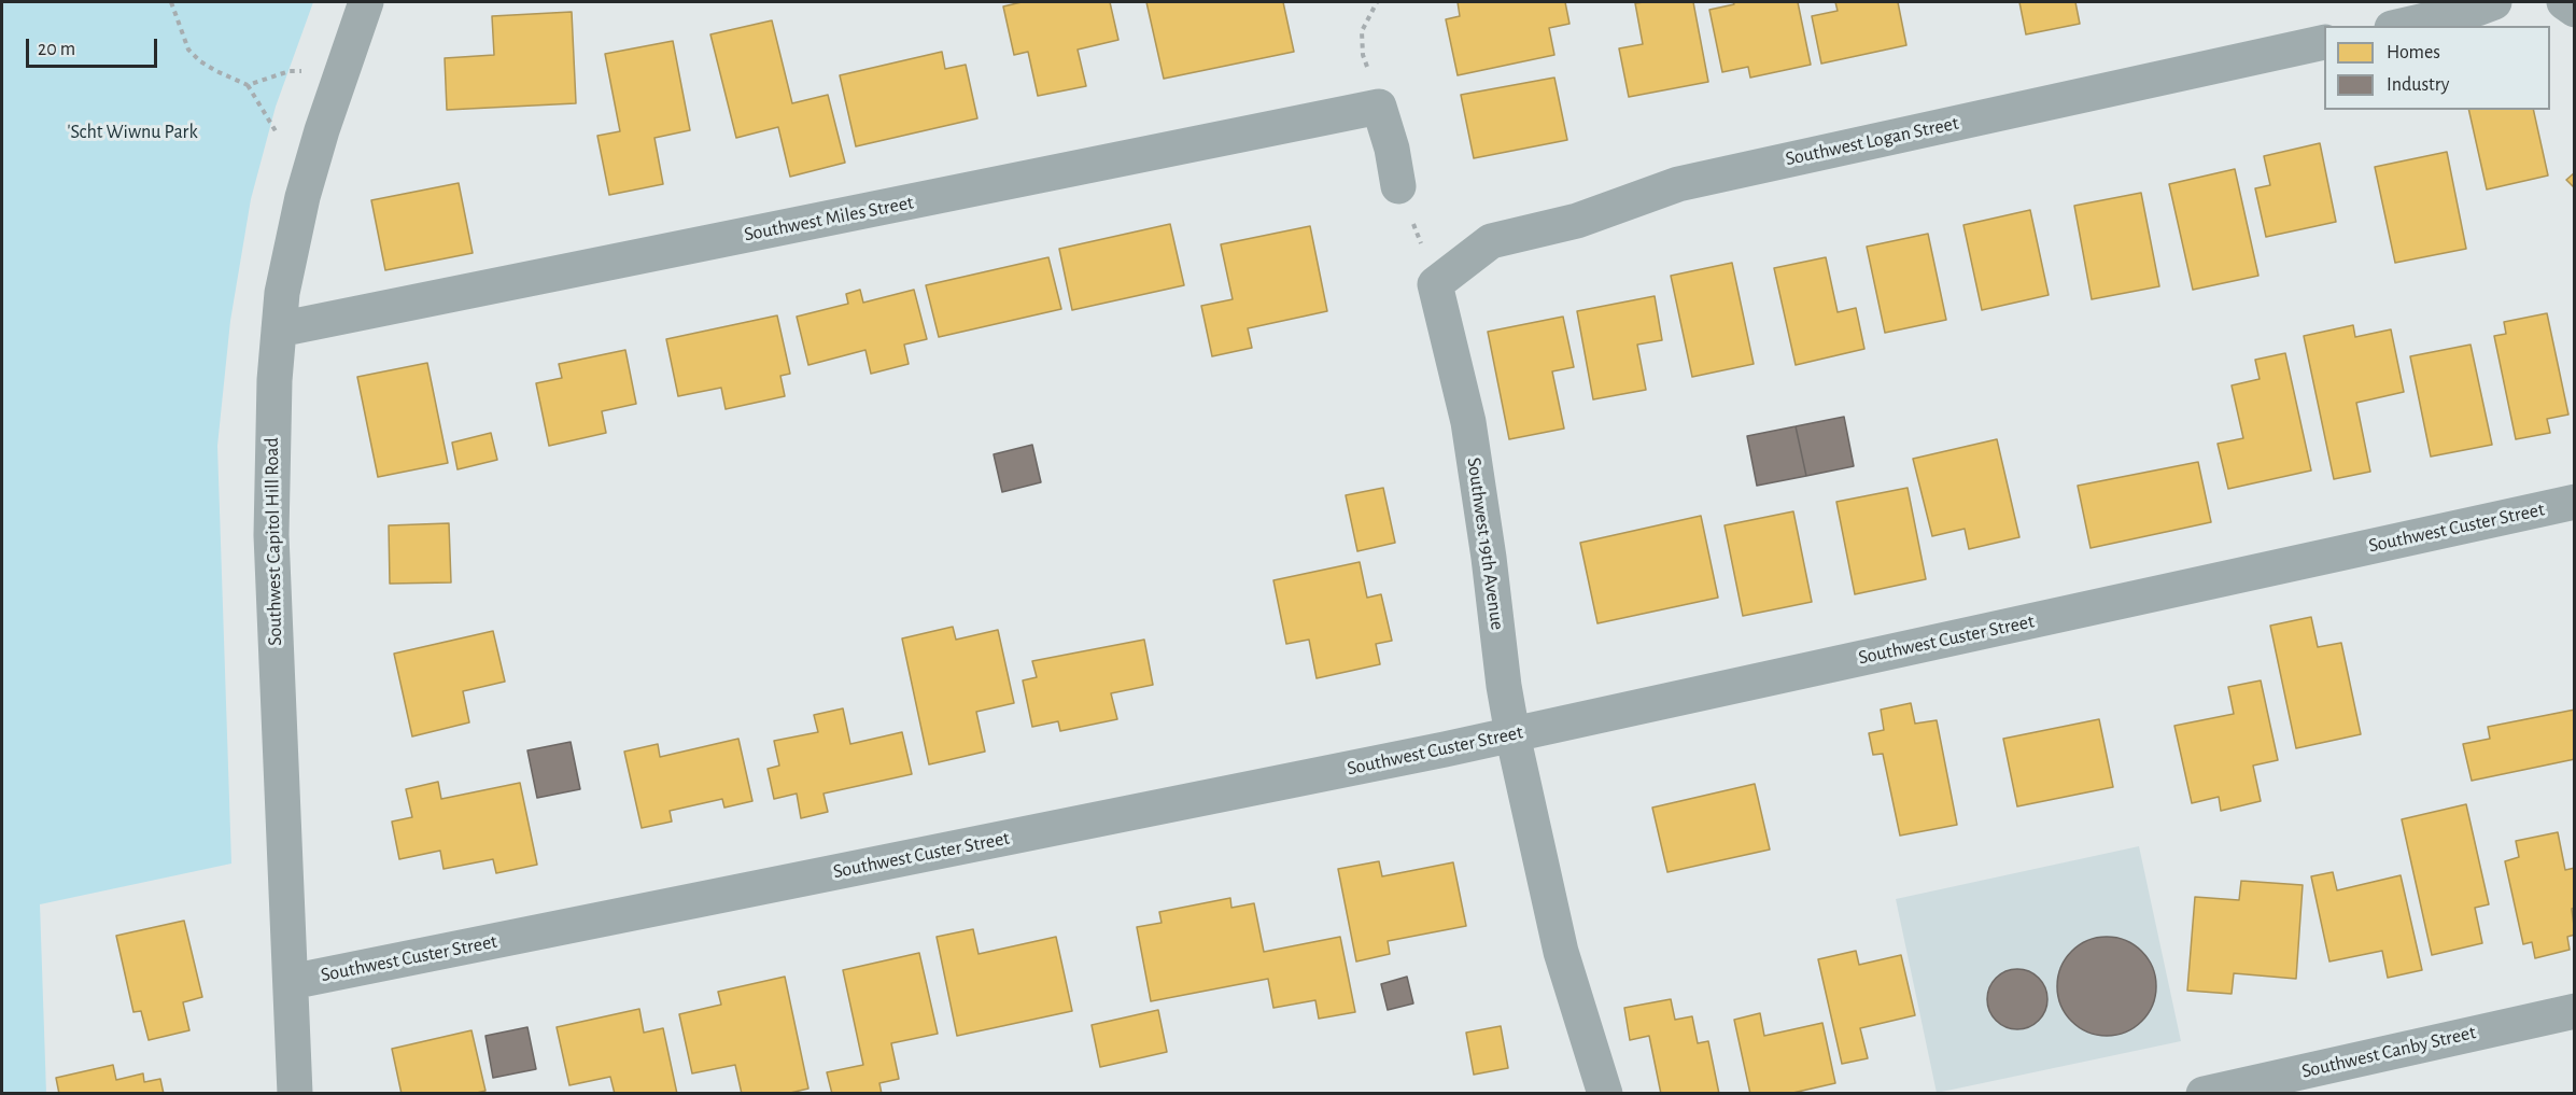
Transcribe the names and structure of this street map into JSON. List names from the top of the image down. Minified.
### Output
{"streets":{"street":["Southwest Logan Street","Southwest Miles Street","Southwest Custer Street","Southwest Capitol Hill Road","Southwest 19th Avenue","Southwest Canby Street"]},"crossings":[["Southwest Logan Street","Southwest 19th Avenue"],["Southwest Miles Street","Southwest Capitol Hill Road"],["Southwest Custer Street","Southwest Capitol Hill Road"],["Southwest Custer Street","Southwest 19th Avenue"]],"parks":["'Scht Wiwnu Park"],"legend":["Homes","Industry"],"scale_bar":"20 m"}
